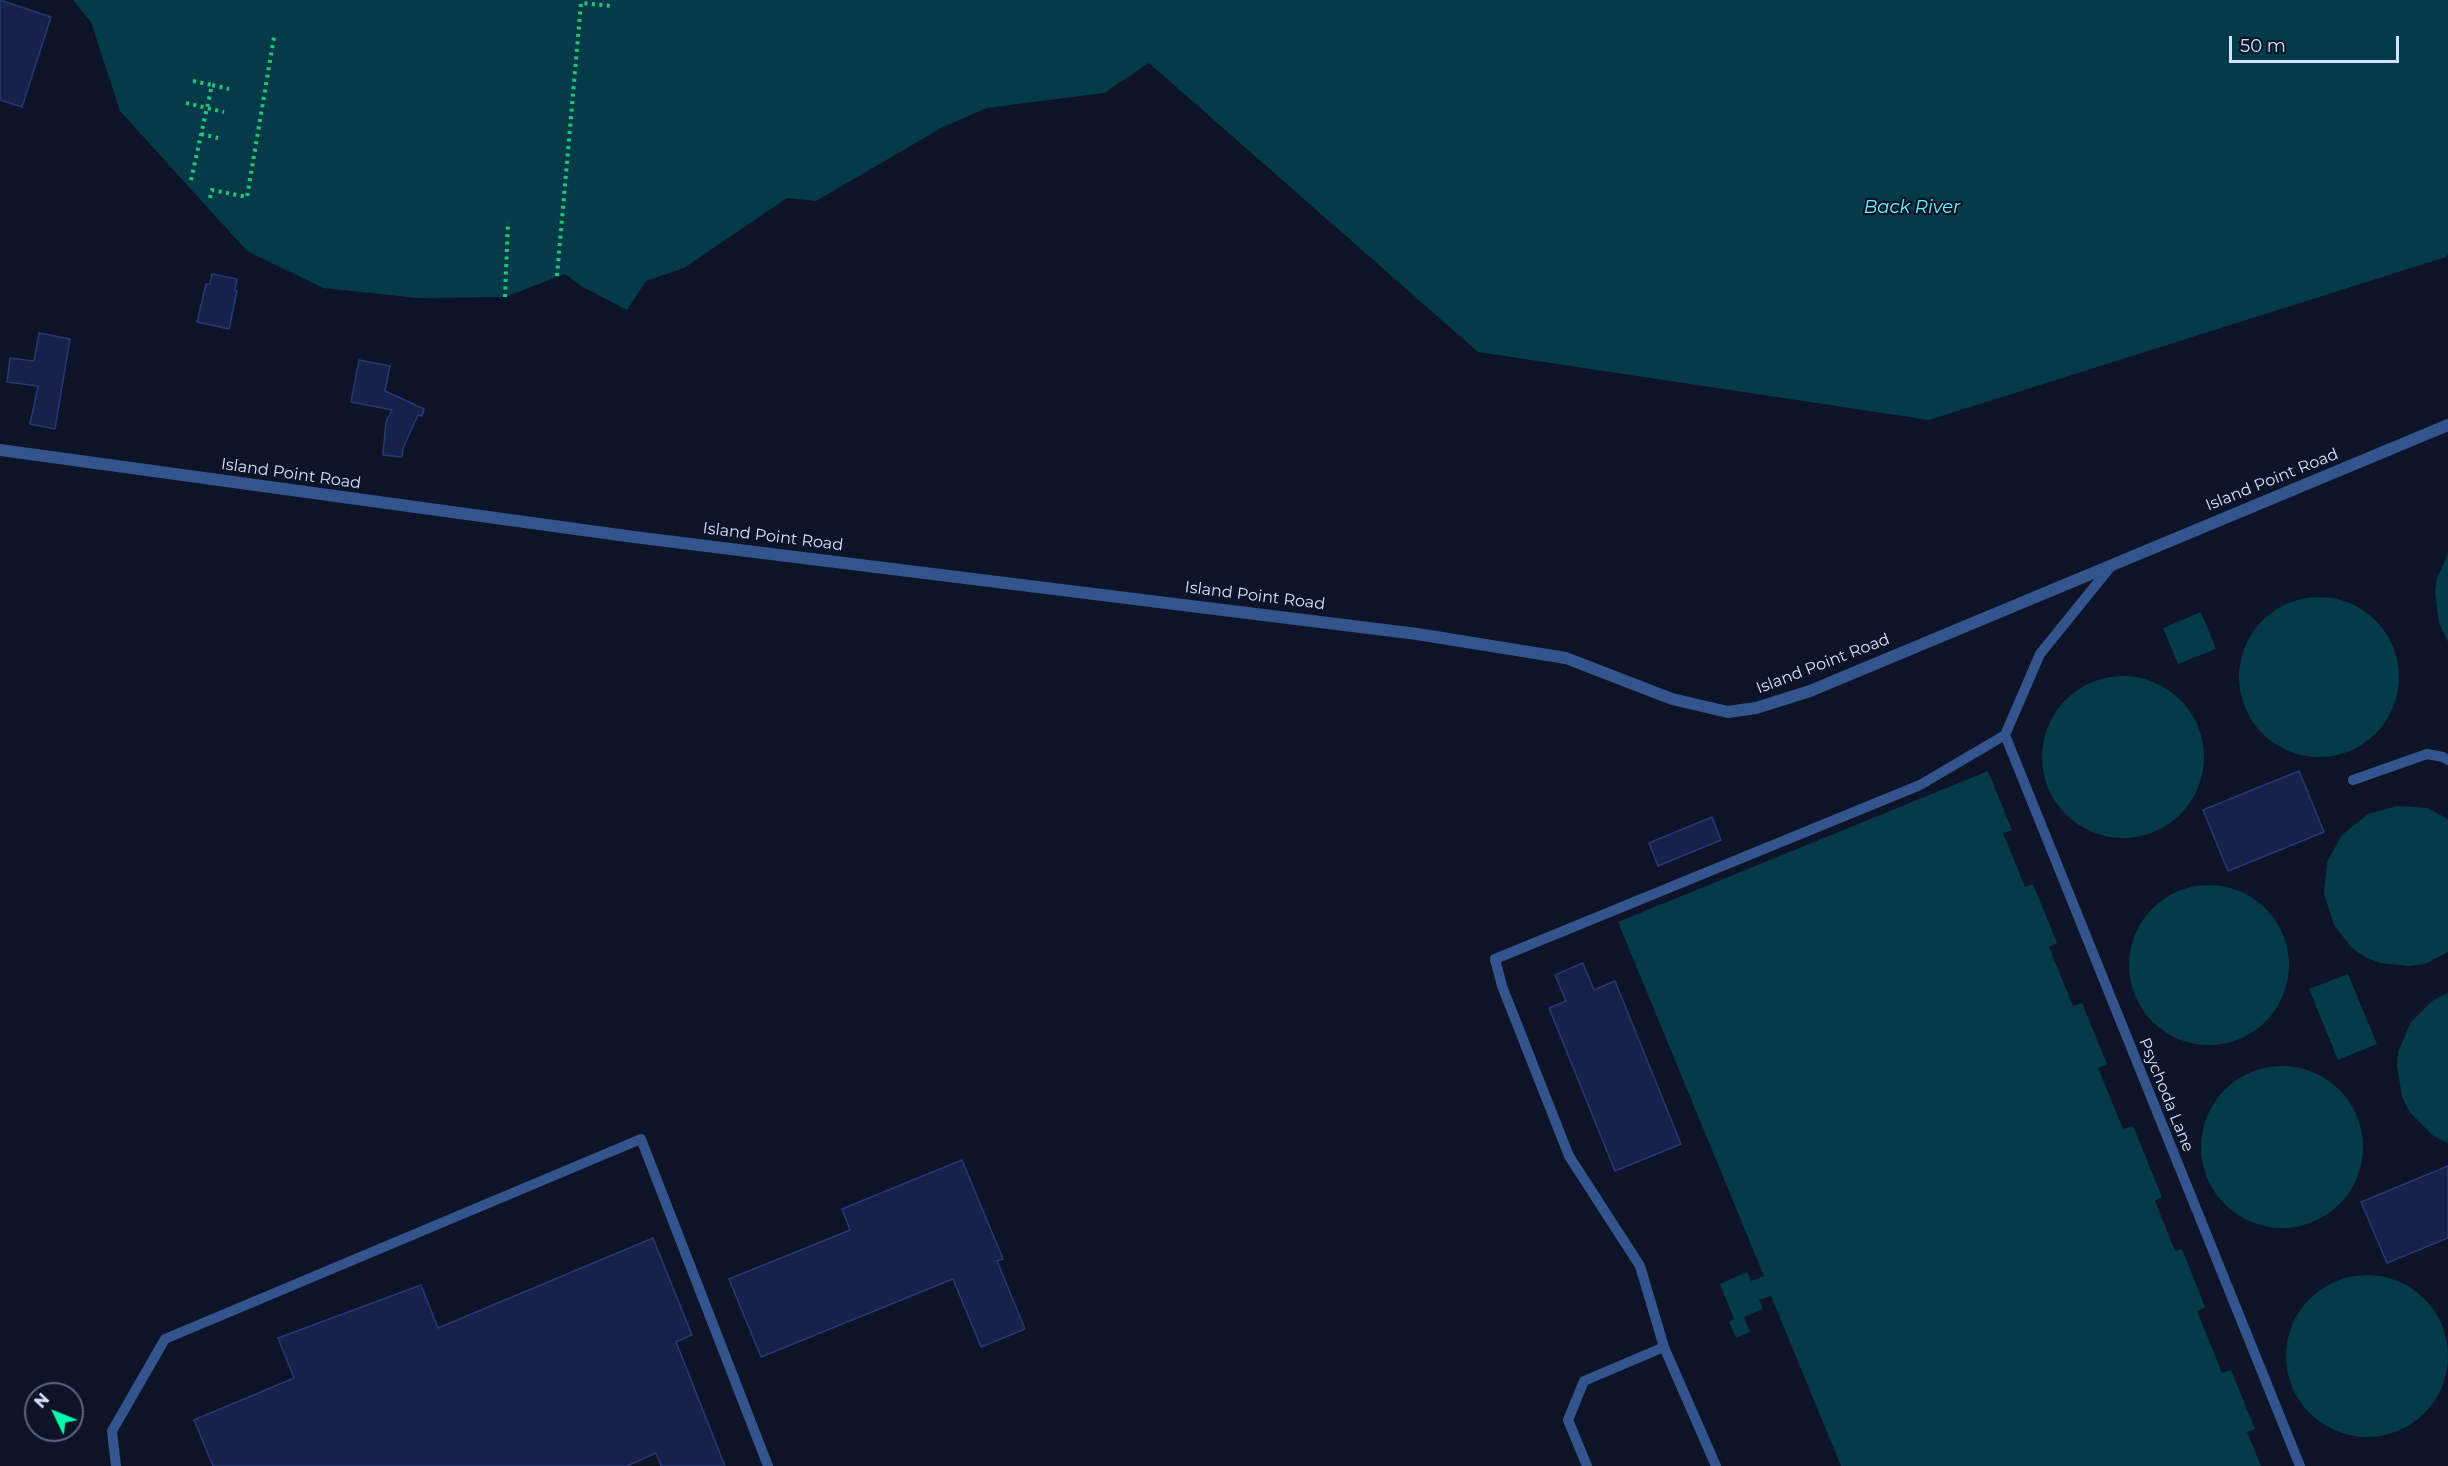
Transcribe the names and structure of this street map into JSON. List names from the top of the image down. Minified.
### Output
{"streets":{"street":["Island Point Road"],"lane":["Psychoda Lane"]},"water":["Back River"],"scale_bar":"50 m","north":"top left"}
